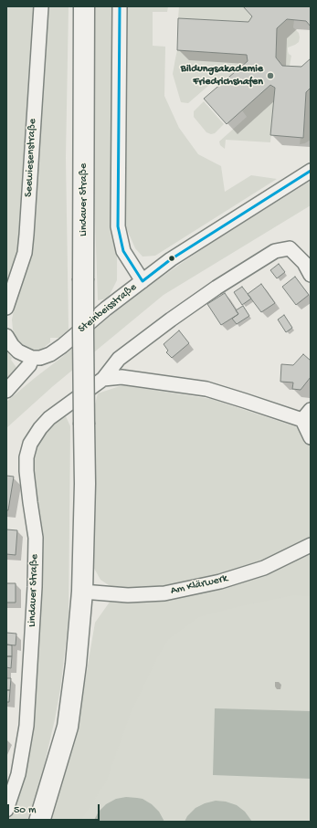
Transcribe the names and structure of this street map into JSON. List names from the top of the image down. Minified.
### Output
{"streets":{"main road":["Lindauer Straße"],"street":["Seewiesenstraße","Steinbeisstraße","Am Klärwerk"]},"crossings":[["Lindauer Straße","Am Klärwerk"]],"places":["Bildungsakademie Friedrichshafen"],"scale_bar":"50 m"}
